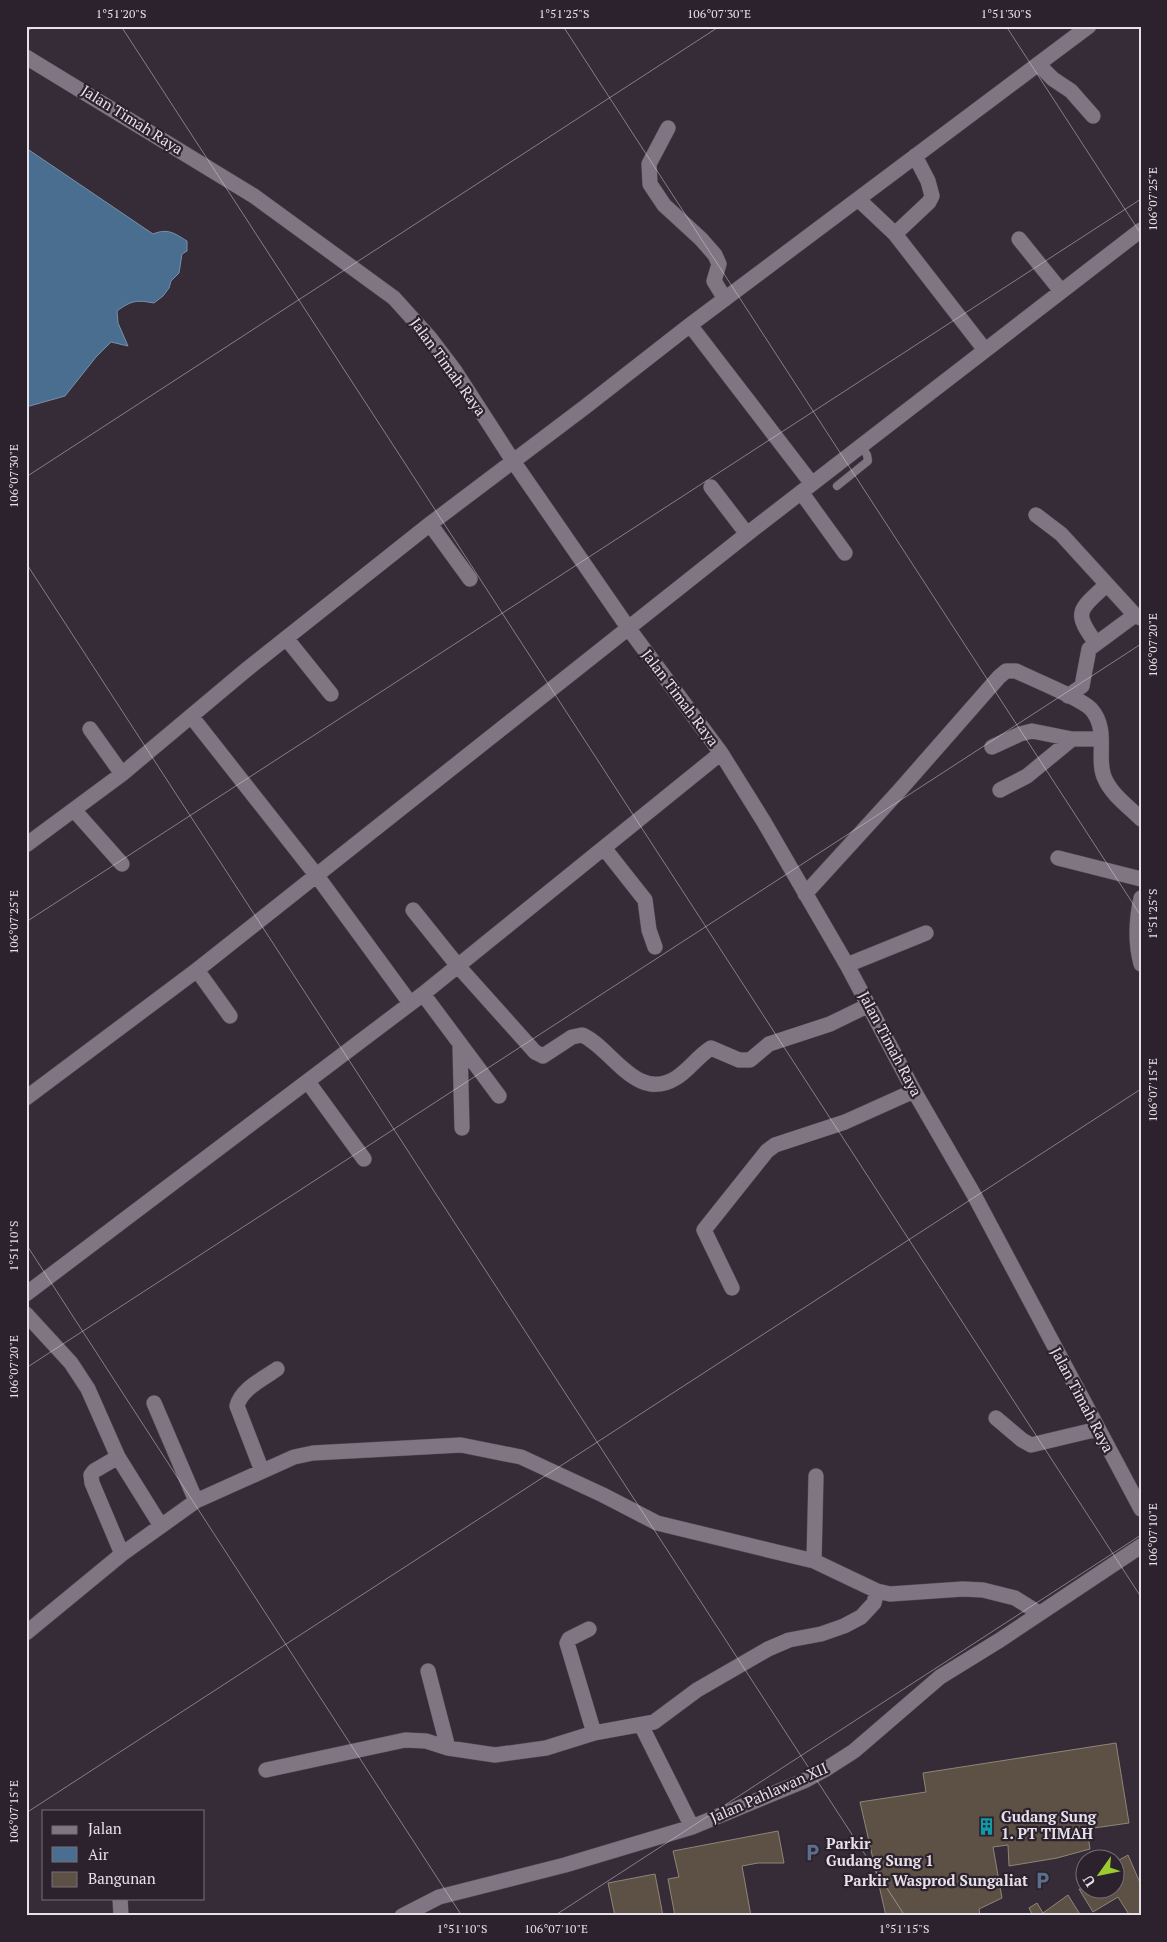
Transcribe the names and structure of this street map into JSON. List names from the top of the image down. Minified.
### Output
{"streets":{"street":["Jalan Timah Raya","Jalan Pahlawan XII"]},"places":{"building":["Gudang Sung 1. PT TIMAH"],"parking":["Parkir Gudang Sung 1","Parkir Wasprod Sungaliat"]},"legend":["Jalan","Air","Bangunan"],"north":"bottom left","coordinates":["1°51'20\"S","1°51'25\"S","106°07'30\"E","1°51'30\"S","106°07'25\"E","106°07'20\"E","106°07'15\"E","1°51'10\"S","106°07'10\"E","1°51'15\"S"]}
